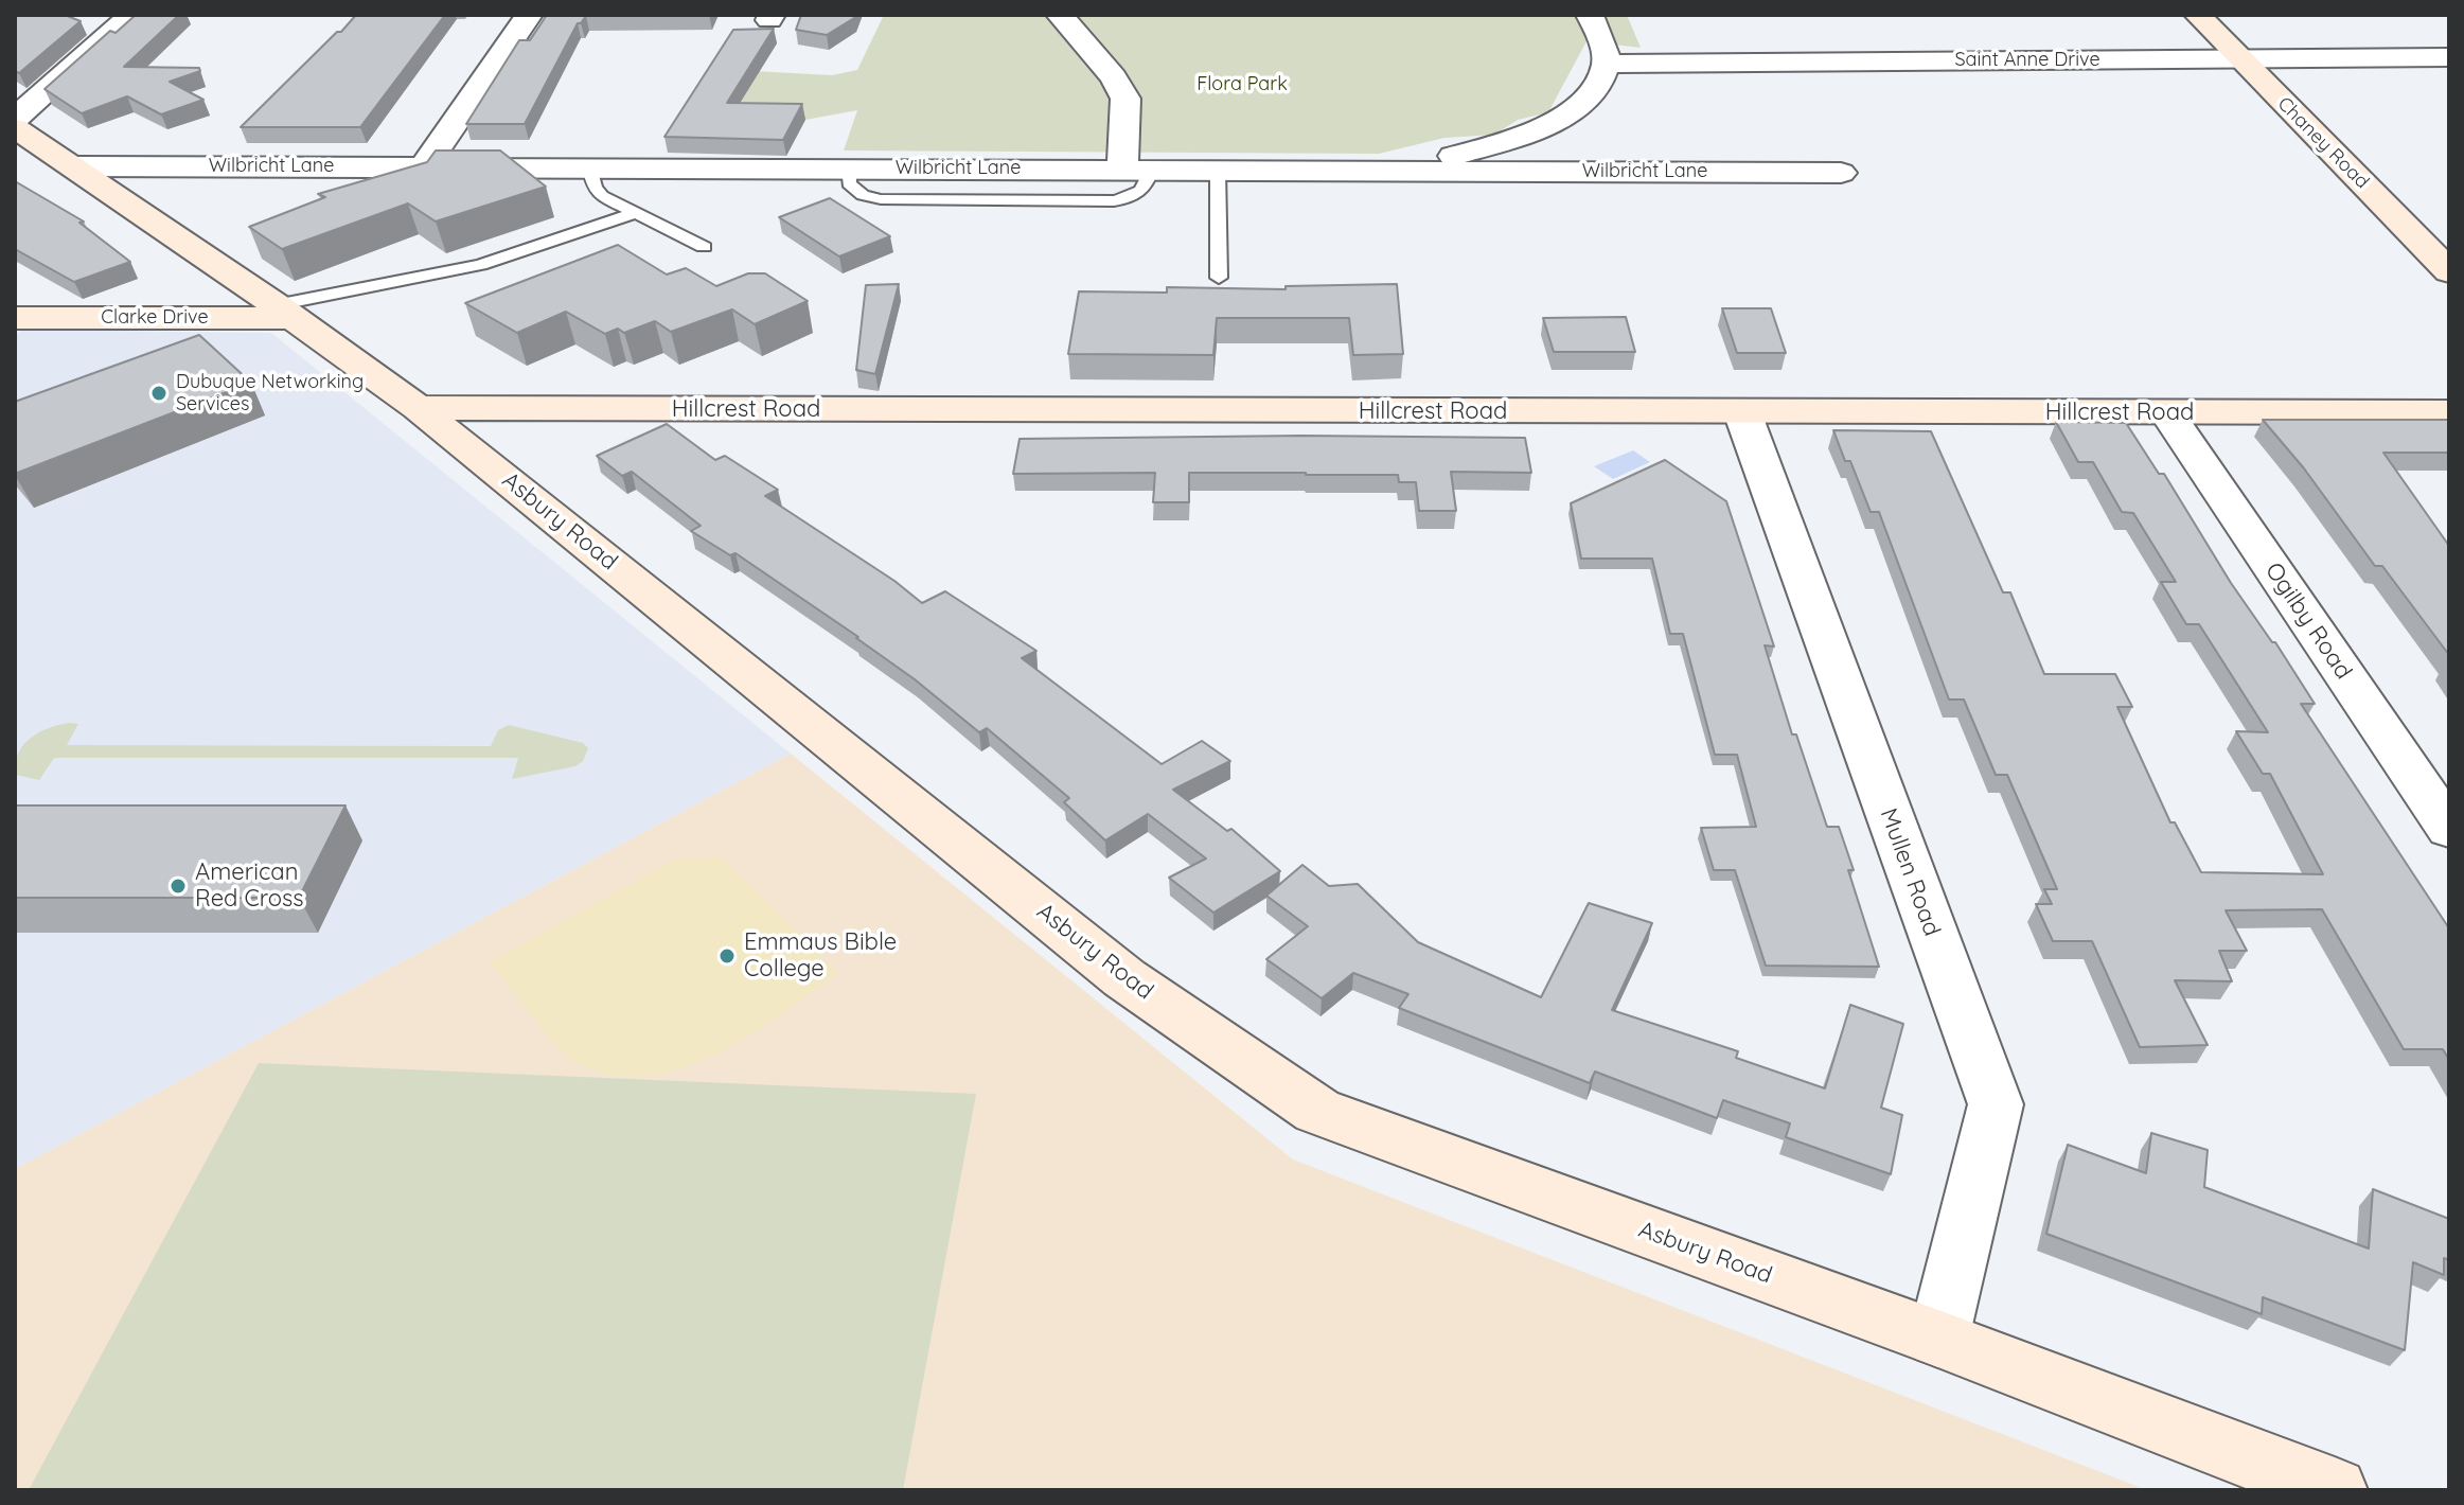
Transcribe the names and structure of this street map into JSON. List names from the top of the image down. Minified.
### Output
{"streets":{"street":["Saint Anne Drive","Chaney Road","Wilbricht Lane","Clarke Drive","Hillcrest Road","Asbury Road","Ogilby Road","Mullen Road"]},"crossings":[["Saint Anne Drive","Chaney Road"],["Wilbricht Lane","Asbury Road"],["Clarke Drive","Asbury Road"],["Hillcrest Road","Asbury Road"],["Hillcrest Road","Ogilby Road"],["Hillcrest Road","Mullen Road"],["Asbury Road","Mullen Road"]],"parks":["Flora Park"],"places":["Dubuque Networking Services","American Red Cross","Emmaus Bible College"]}
